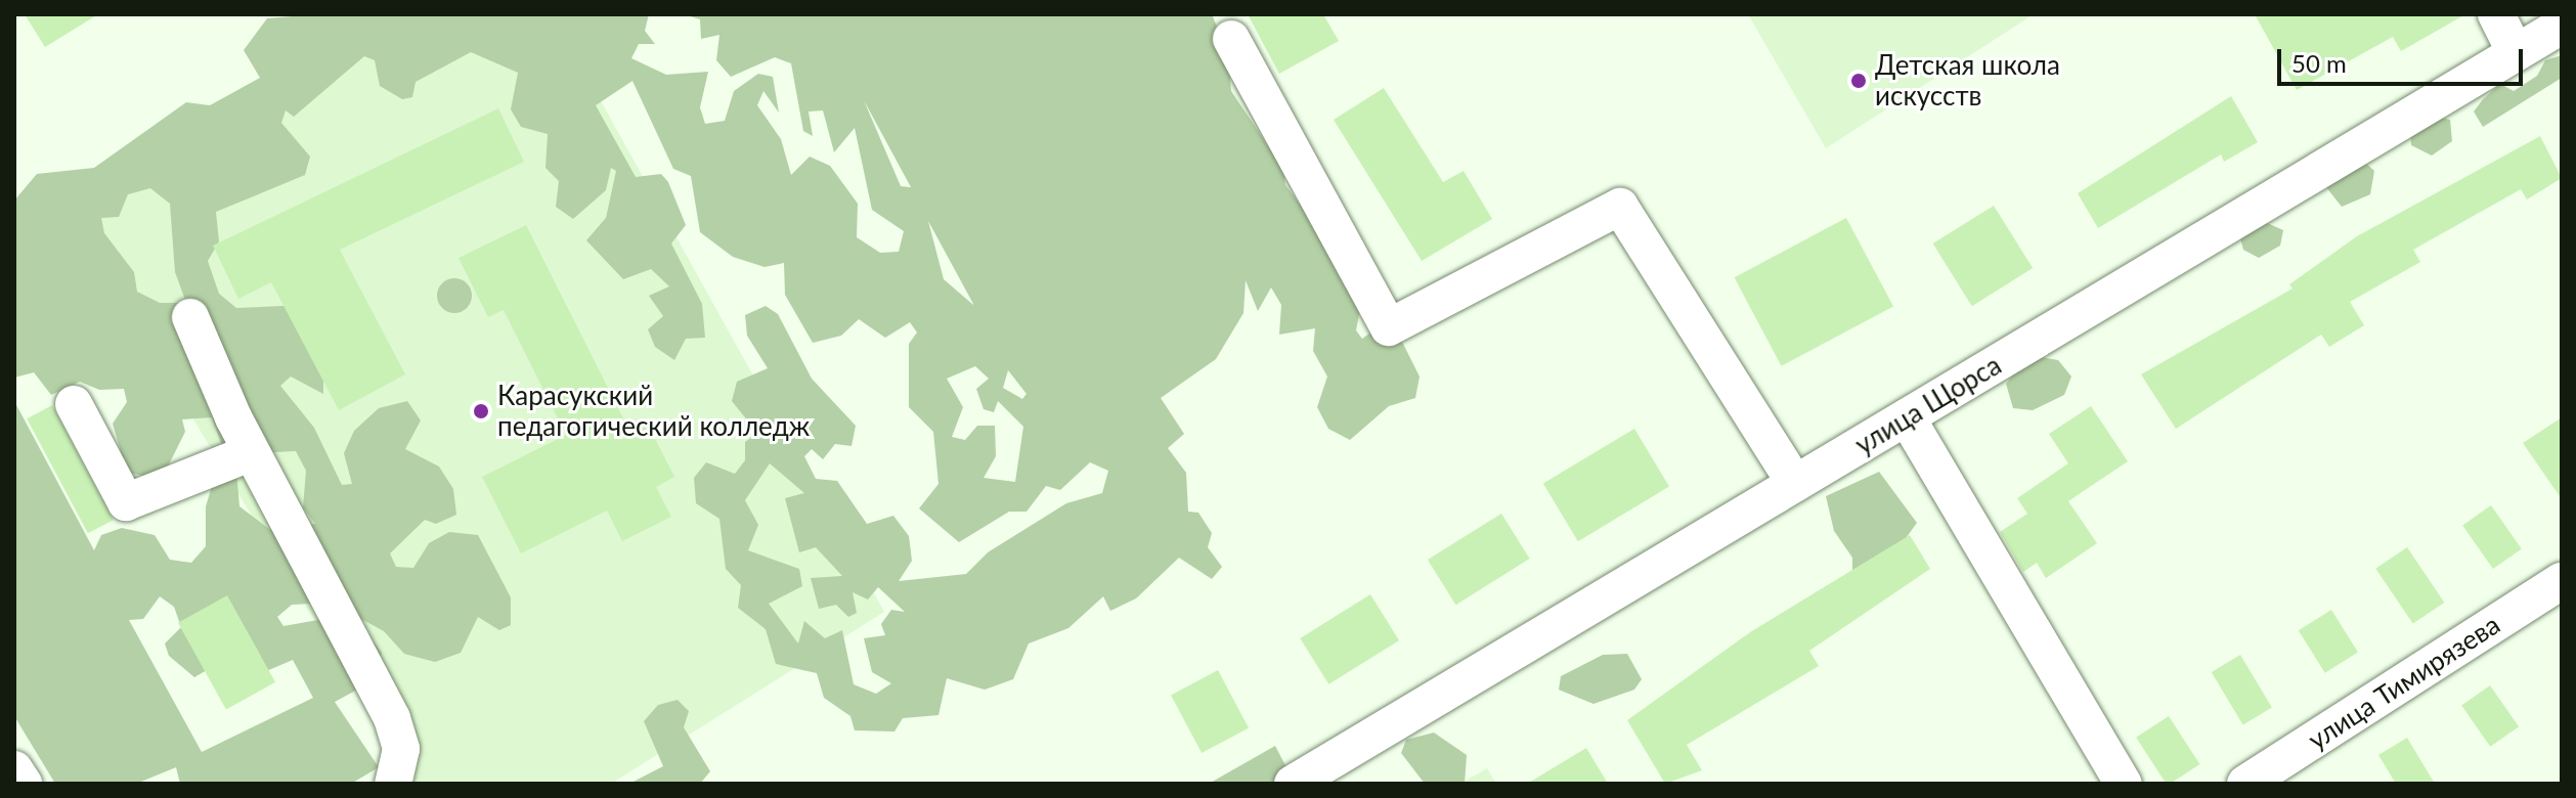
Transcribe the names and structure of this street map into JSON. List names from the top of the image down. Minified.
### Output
{"streets":{"street":["улица Щорса","улица Тимирязева"]},"places":["Детская школа искусств","Карасукский педагогический колледж"],"scale_bar":"50 m"}
